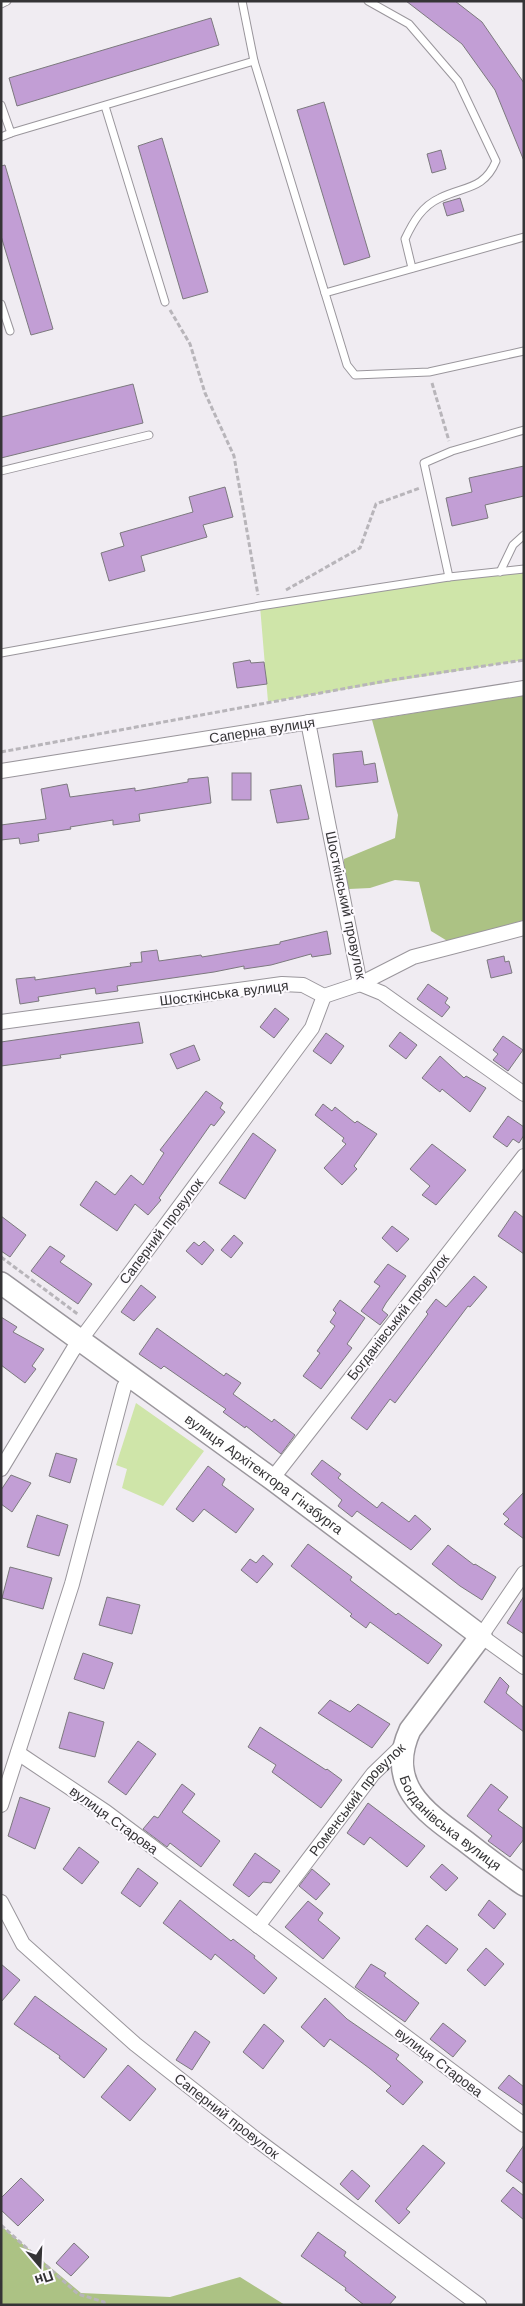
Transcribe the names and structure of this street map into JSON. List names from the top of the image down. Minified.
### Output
{"streets":{"main road":["вулиця Архітектора Гінзбурга","Роменський провулок","Богданівська вулиця"],"street":["Саперна вулиця","Шосткінський провулок","Шосткінська вулиця","Саперний провулок","Богданівський провулок","вулиця Старова"]},"crossings":[["Саперна вулиця","Шосткінський провулок"],["Шосткінська вулиця","Саперний провулок"],["Саперний провулок","вулиця Архітектора Гінзбурга"],["Богданівський провулок","вулиця Архітектора Гінзбурга"],["вулиця Архітектора Гінзбурга","Роменський провулок"],["Роменський провулок","вулиця Старова"],["Роменський провулок","Богданівська вулиця"]],"north":"bottom"}
